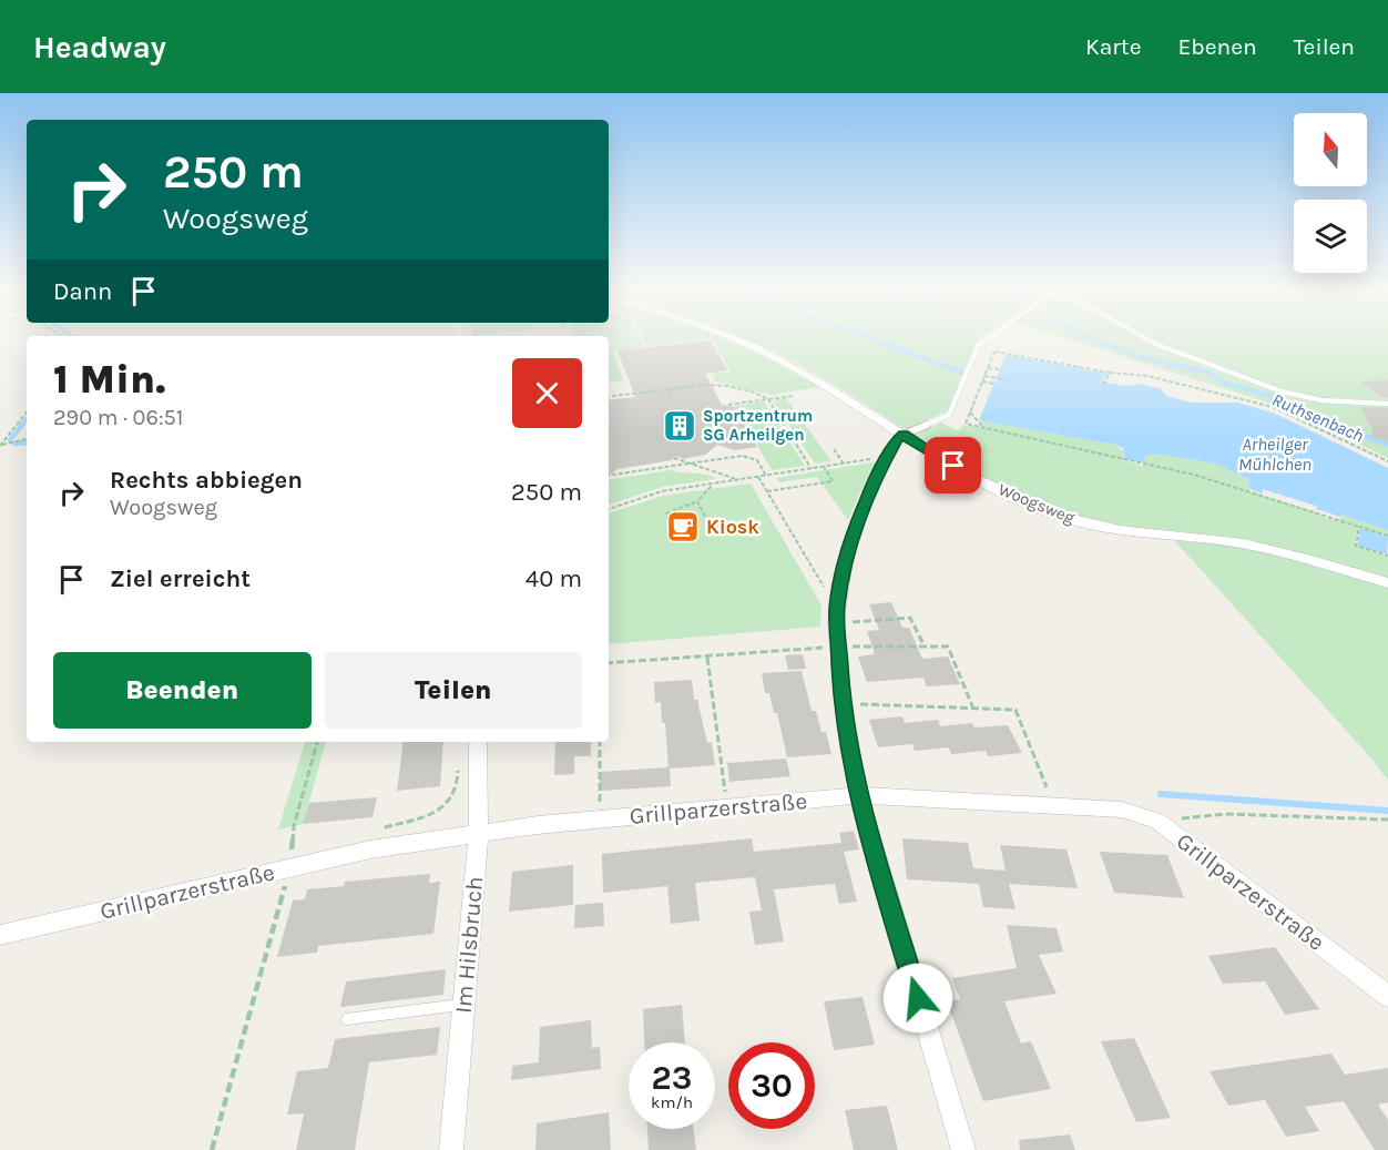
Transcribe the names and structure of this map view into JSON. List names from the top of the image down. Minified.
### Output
{"streets":{"street":["Woogsweg","Grillparzerstraße","Im Hilsbruch"]},"crossings":[["Grillparzerstraße","Im Hilsbruch"]],"water":["Ruthsenbach","Arheilger Mühlchen"],"places":{"building":["Sportzentrum SG Arheilgen"],"cafe":["Kiosk"]},"north":"top","page":{"header":"Headway","nav":["Karte","Ebenen","Teilen"],"turn":["250 m","Woogsweg"],"then":"Dann","heading":["1 Min.","290 m · 06:51"],"list":[{"name":"Rechts abbiegen","note":"Woogsweg","value":"250 m"},{"name":"Ziel erreicht","value":"40 m"}],"buttons":["Beenden","Teilen"],"speed":"23 km/h","limit":"30"}}
